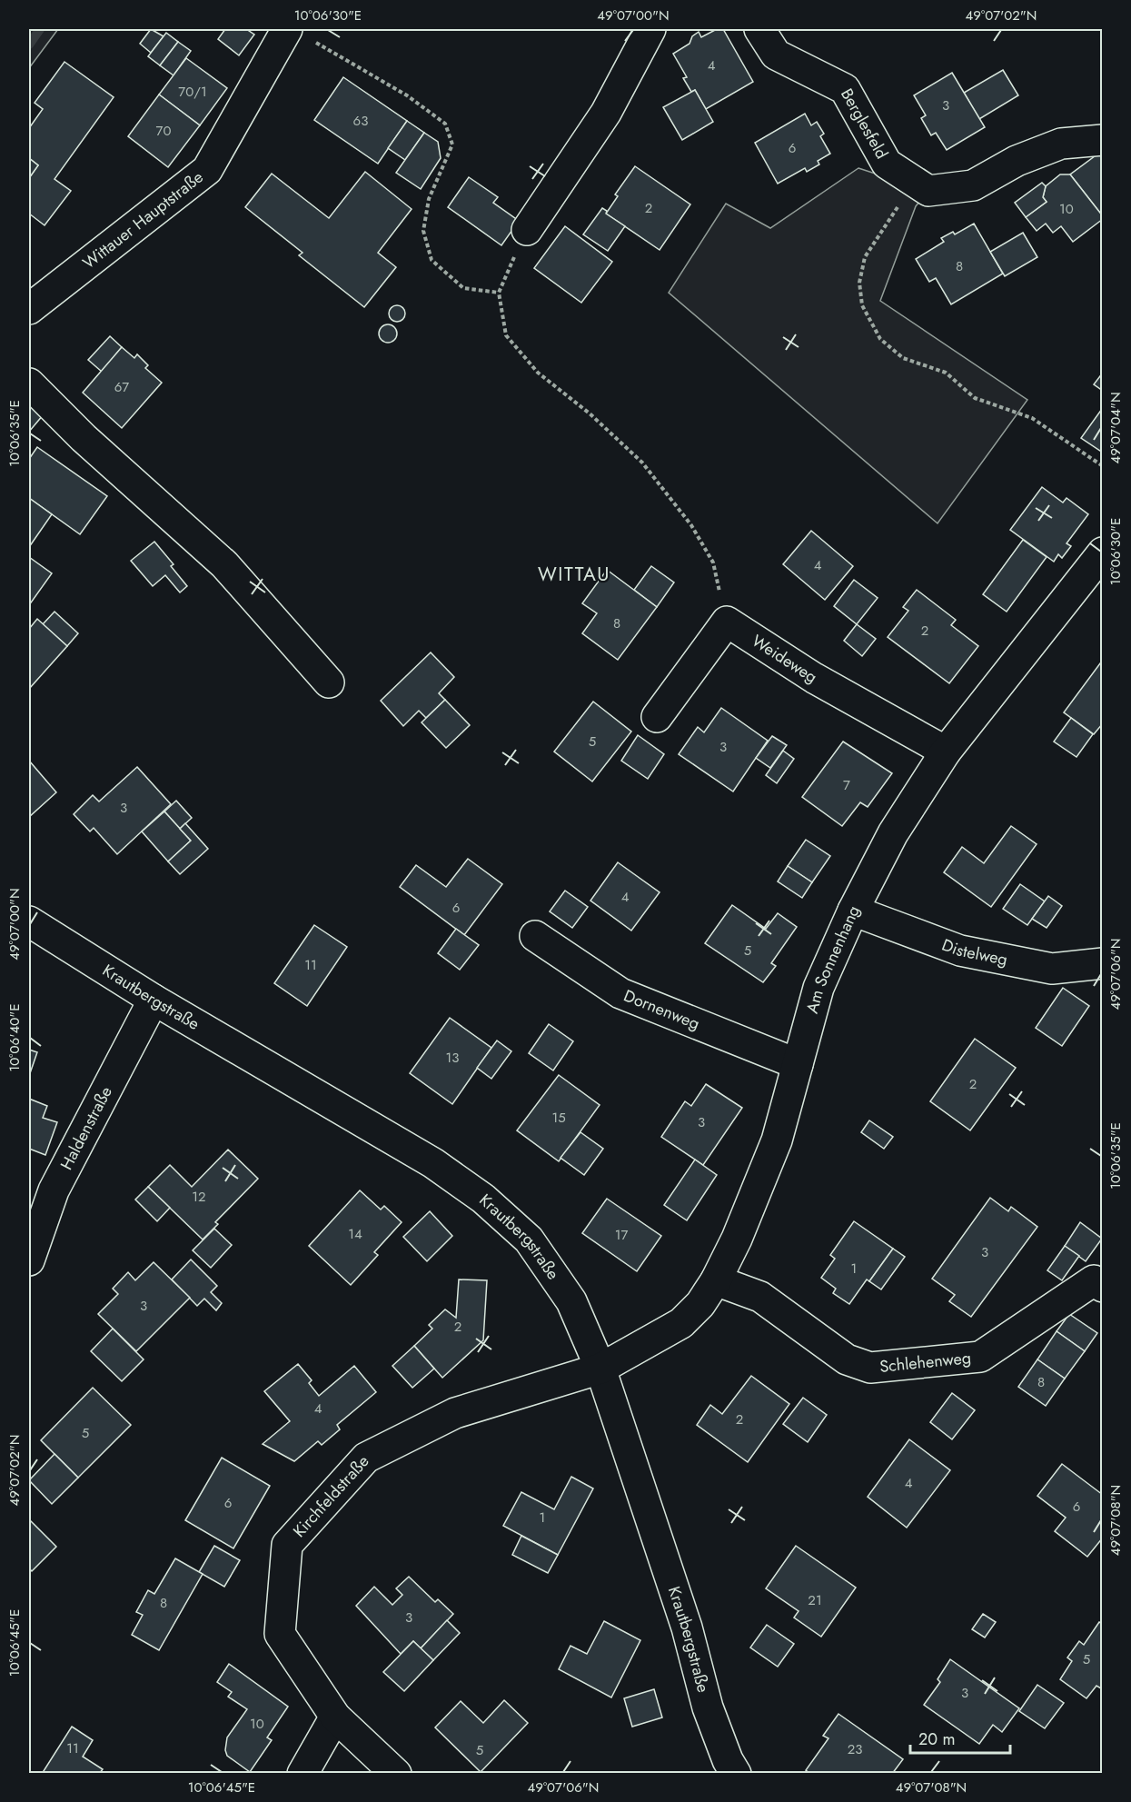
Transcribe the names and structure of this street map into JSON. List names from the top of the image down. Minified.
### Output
{"streets":{"street":["Berglesfeld","Wittauer Hauptstraße","Weideweg","Distelweg","Am Sonnenhang","Krautbergstraße","Dornenweg","Haldenstraße","Schlehenweg","Kirchfeldstraße"]},"crossings":[["Weideweg","Am Sonnenhang"],["Distelweg","Am Sonnenhang"],["Am Sonnenhang","Krautbergstraße"],["Am Sonnenhang","Dornenweg"],["Am Sonnenhang","Schlehenweg"],["Am Sonnenhang","Kirchfeldstraße"],["Krautbergstraße","Haldenstraße"],["Krautbergstraße","Kirchfeldstraße"]],"districts":["WITTAU"],"house_numbers":["4","70/1","3","63","70","6","2","10","8","67","4","8","2","5","3","7","3","4","6","5","11","13","2","15","3","12","14","17","3","1","3","2","8","4","2","5","4","6","6","1","21","8","3","5","3","10","11","23","5"],"scale_bar":"20 m","coordinates":["10°06'30\"E","49°07'00\"N","49°07'02\"N","49°07'04\"N","10°06'35\"E","49°07'06\"N","10°06'40\"E","49°07'08\"N","10°06'45\"E"]}
